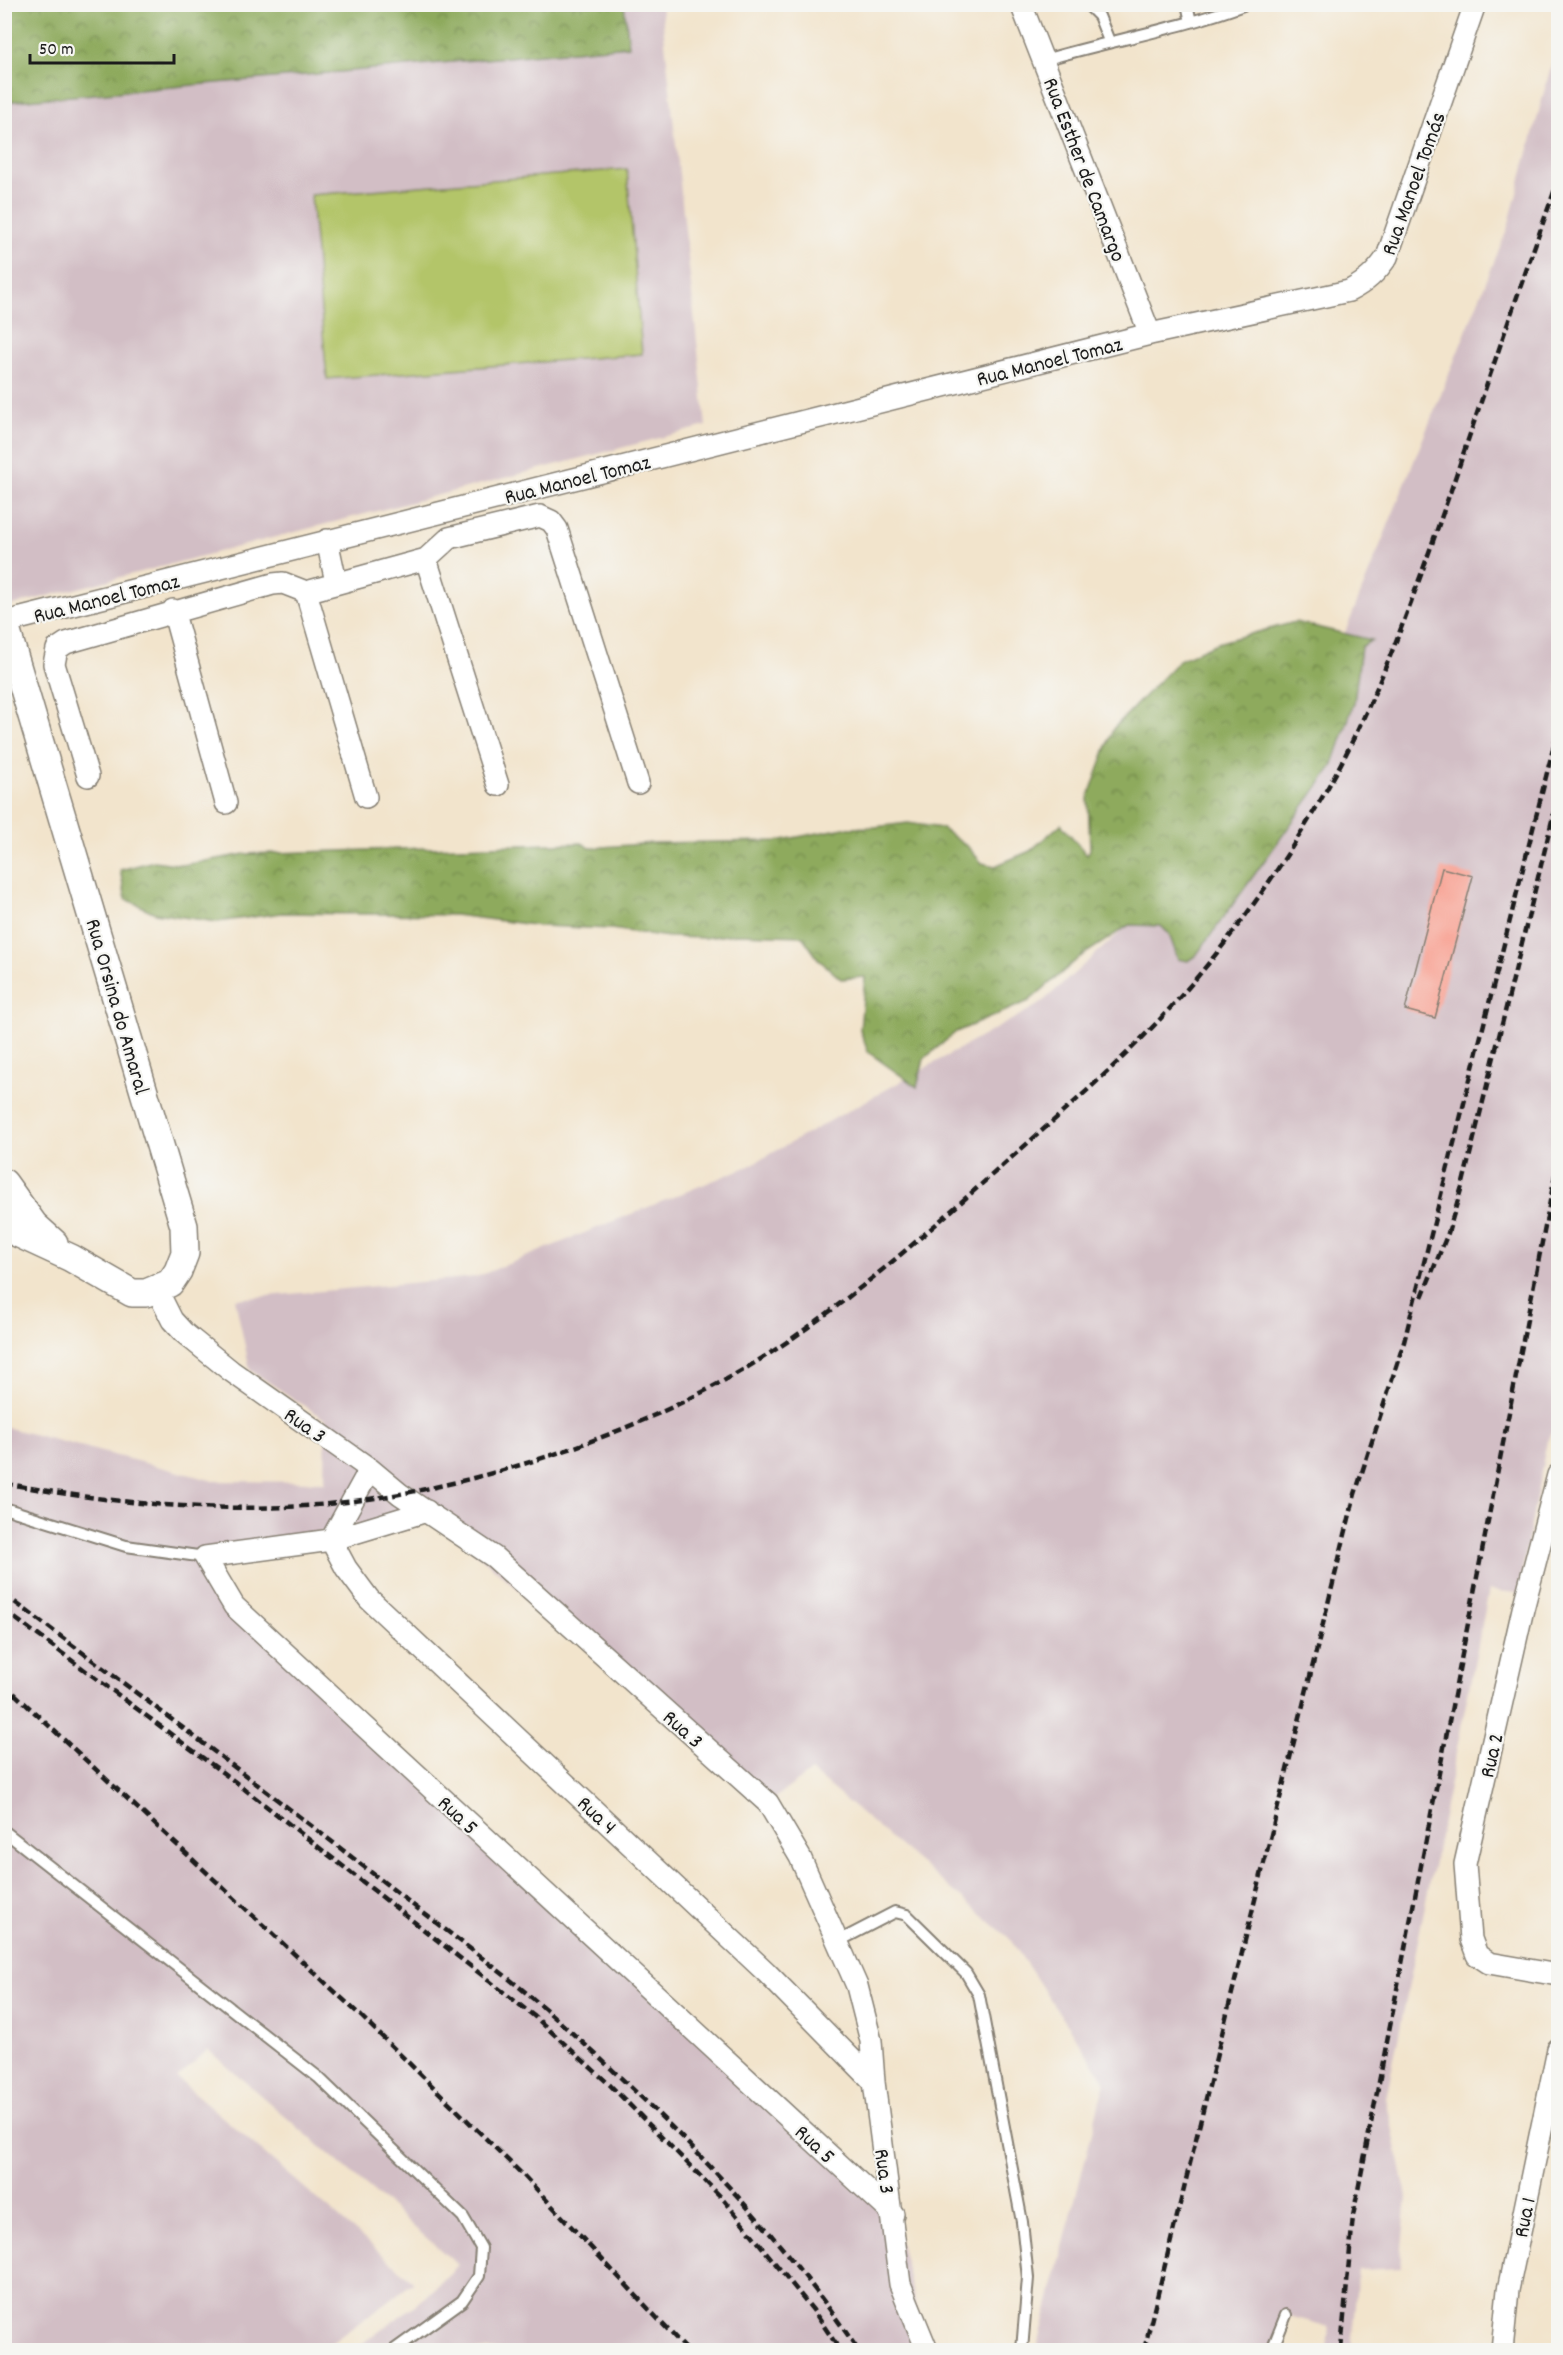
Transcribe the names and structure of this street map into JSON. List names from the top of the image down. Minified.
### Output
{"streets":{"street":["Rua Esther de Camargo","Rua Manoel Tomás","Rua Manoel Tomaz","Rua Orsina do Amaral","Rua 3","Rua 2","Rua 5","Rua 4","Rua 1"]},"crossings":[["Rua Esther de Camargo","Rua Manoel Tomás"],["Rua Esther de Camargo","Rua Manoel Tomaz"],["Rua Manoel Tomás","Rua Manoel Tomaz"],["Rua Manoel Tomaz","Rua Orsina do Amaral"],["Rua Orsina do Amaral","Rua 3"],["Rua 3","Rua 5"],["Rua 3","Rua 4"]],"scale_bar":"50 m"}
